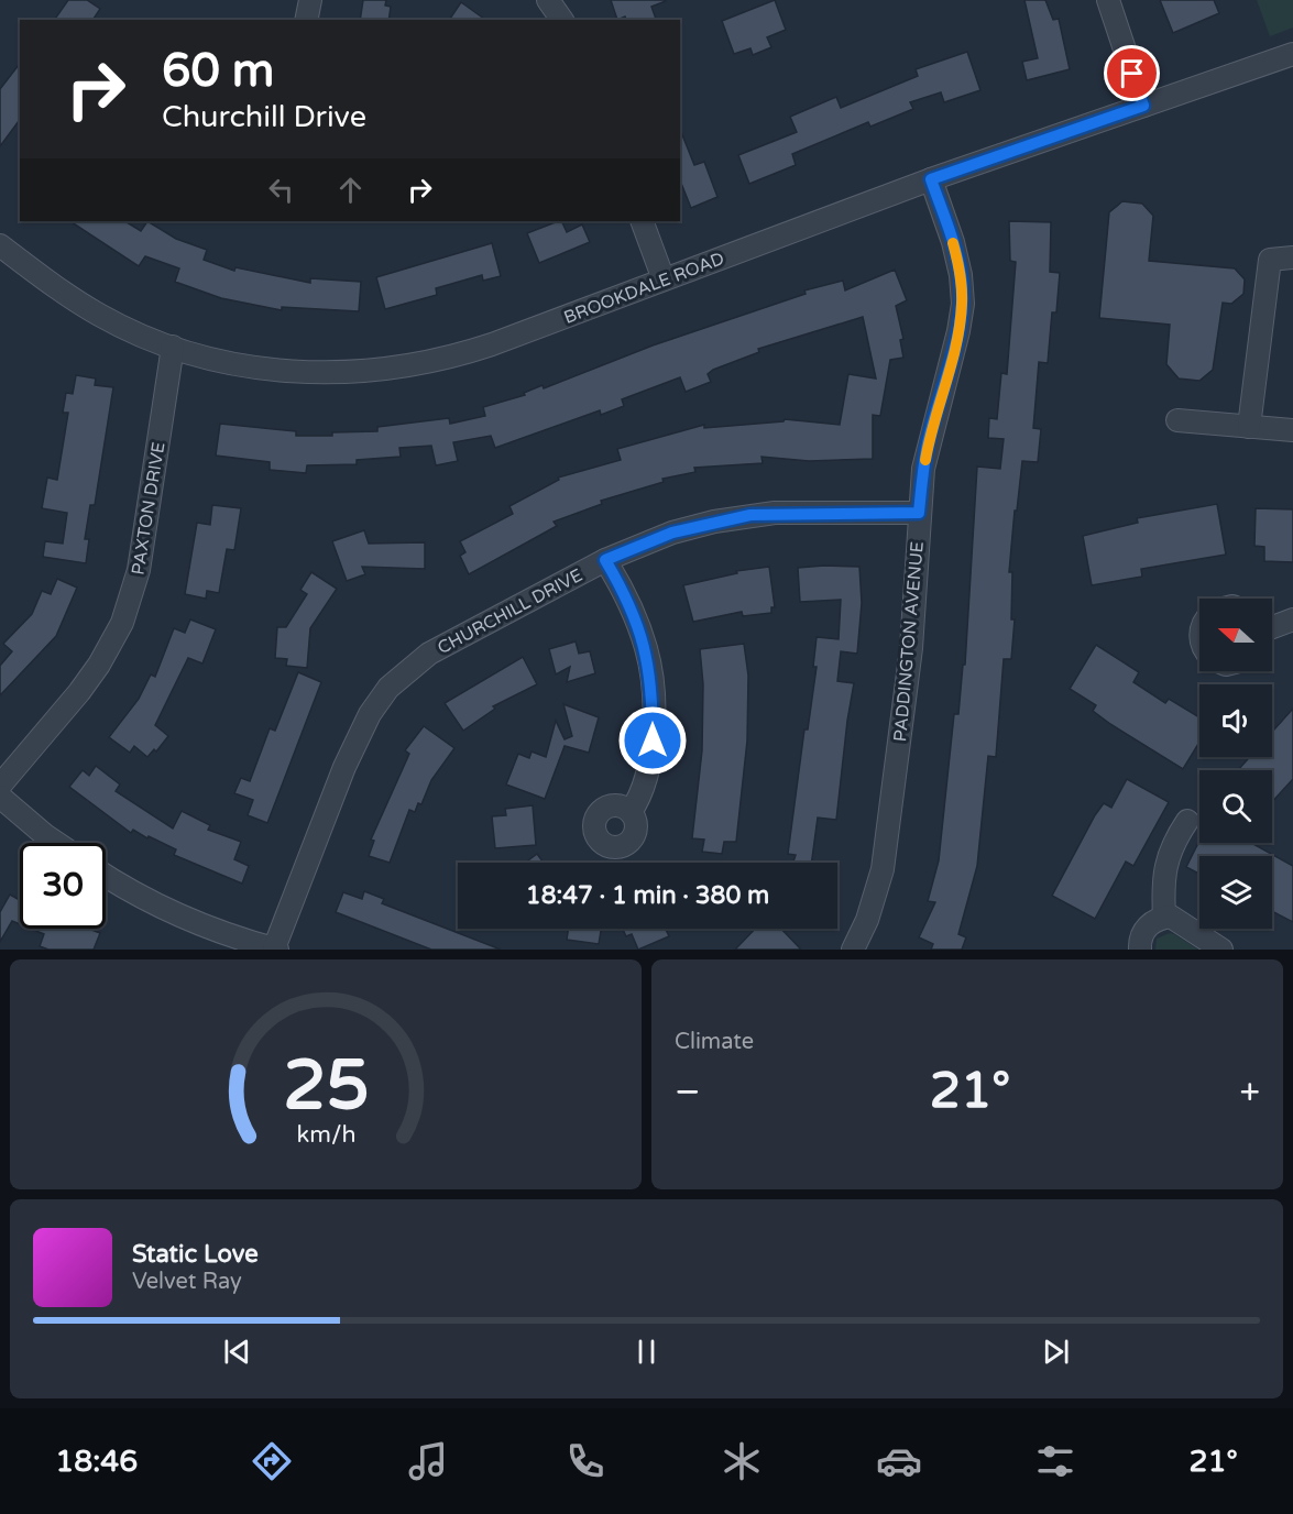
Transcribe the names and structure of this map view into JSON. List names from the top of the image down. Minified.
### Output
{"streets":{"street":["BROOKDALE ROAD","PAXTON DRIVE","CHURCHILL DRIVE","PADDINGTON AVENUE"]},"crossings":[["BROOKDALE ROAD","PAXTON DRIVE"],["BROOKDALE ROAD","PADDINGTON AVENUE"],["CHURCHILL DRIVE","PADDINGTON AVENUE"]],"north":"left","page":{"turn":["60 m","Churchill Drive"],"limit":"30","trip":"18:47 · 1 min · 380 m","tile":"Climate","heat":["−","21°","+"],"song":["Static Love","Velvet Ray"],"tabs":["18:46","21°"],"gauge":["25","km/h"]}}
